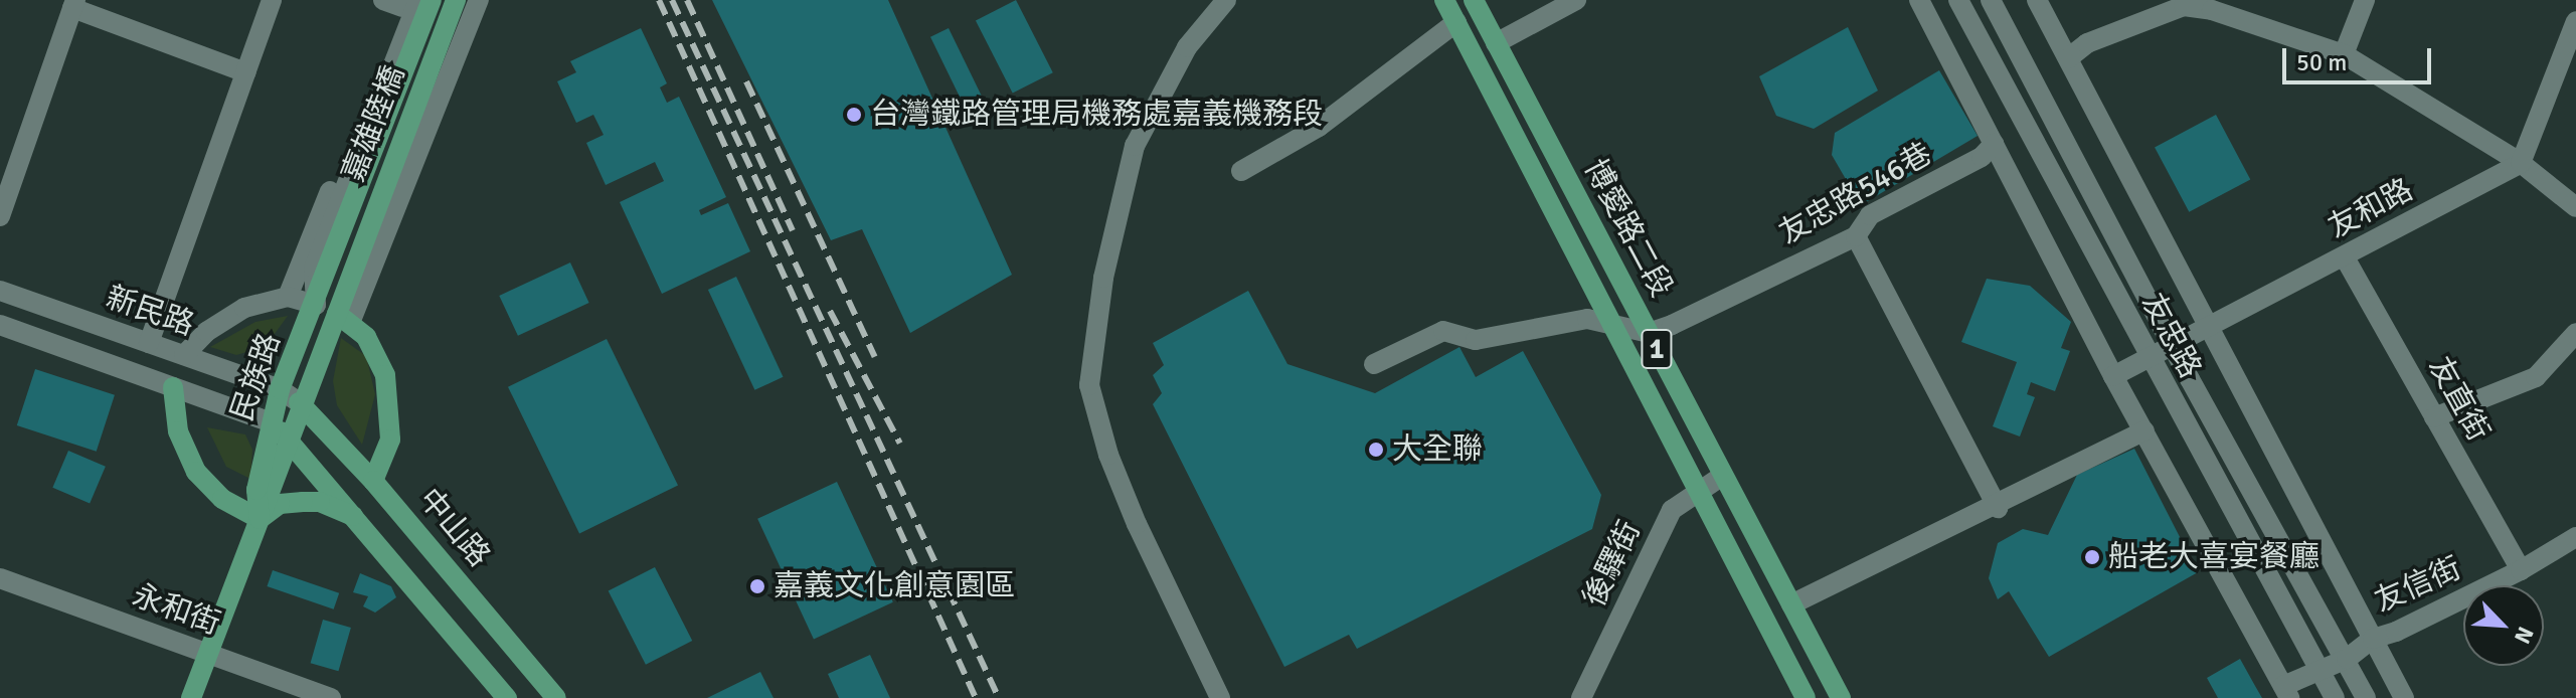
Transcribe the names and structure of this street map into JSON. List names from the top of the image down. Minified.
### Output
{"streets":{"main road":["嘉雄陸橋","博愛路二段","1","民族路","中山路"],"street":["友忠路546巷","友和路","新民路","友忠路","友直街","後驛街","友信街","永和街"]},"crossings":[["嘉雄陸橋","民族路"],["友忠路546巷","博愛路二段"],["友和路","友忠路"],["友和路","友直街"],["博愛路二段","後驛街"],["新民路","民族路"],["新民路","中山路"],["友忠路","友信街"],["民族路","中山路"],["民族路","永和街"],["友直街","友信街"]],"places":["台灣鐵路管理局機務處嘉義機務段","大全聯","船老大喜宴餐廳","嘉義文化創意園區"],"scale_bar":"50 m","north":"bottom right"}
